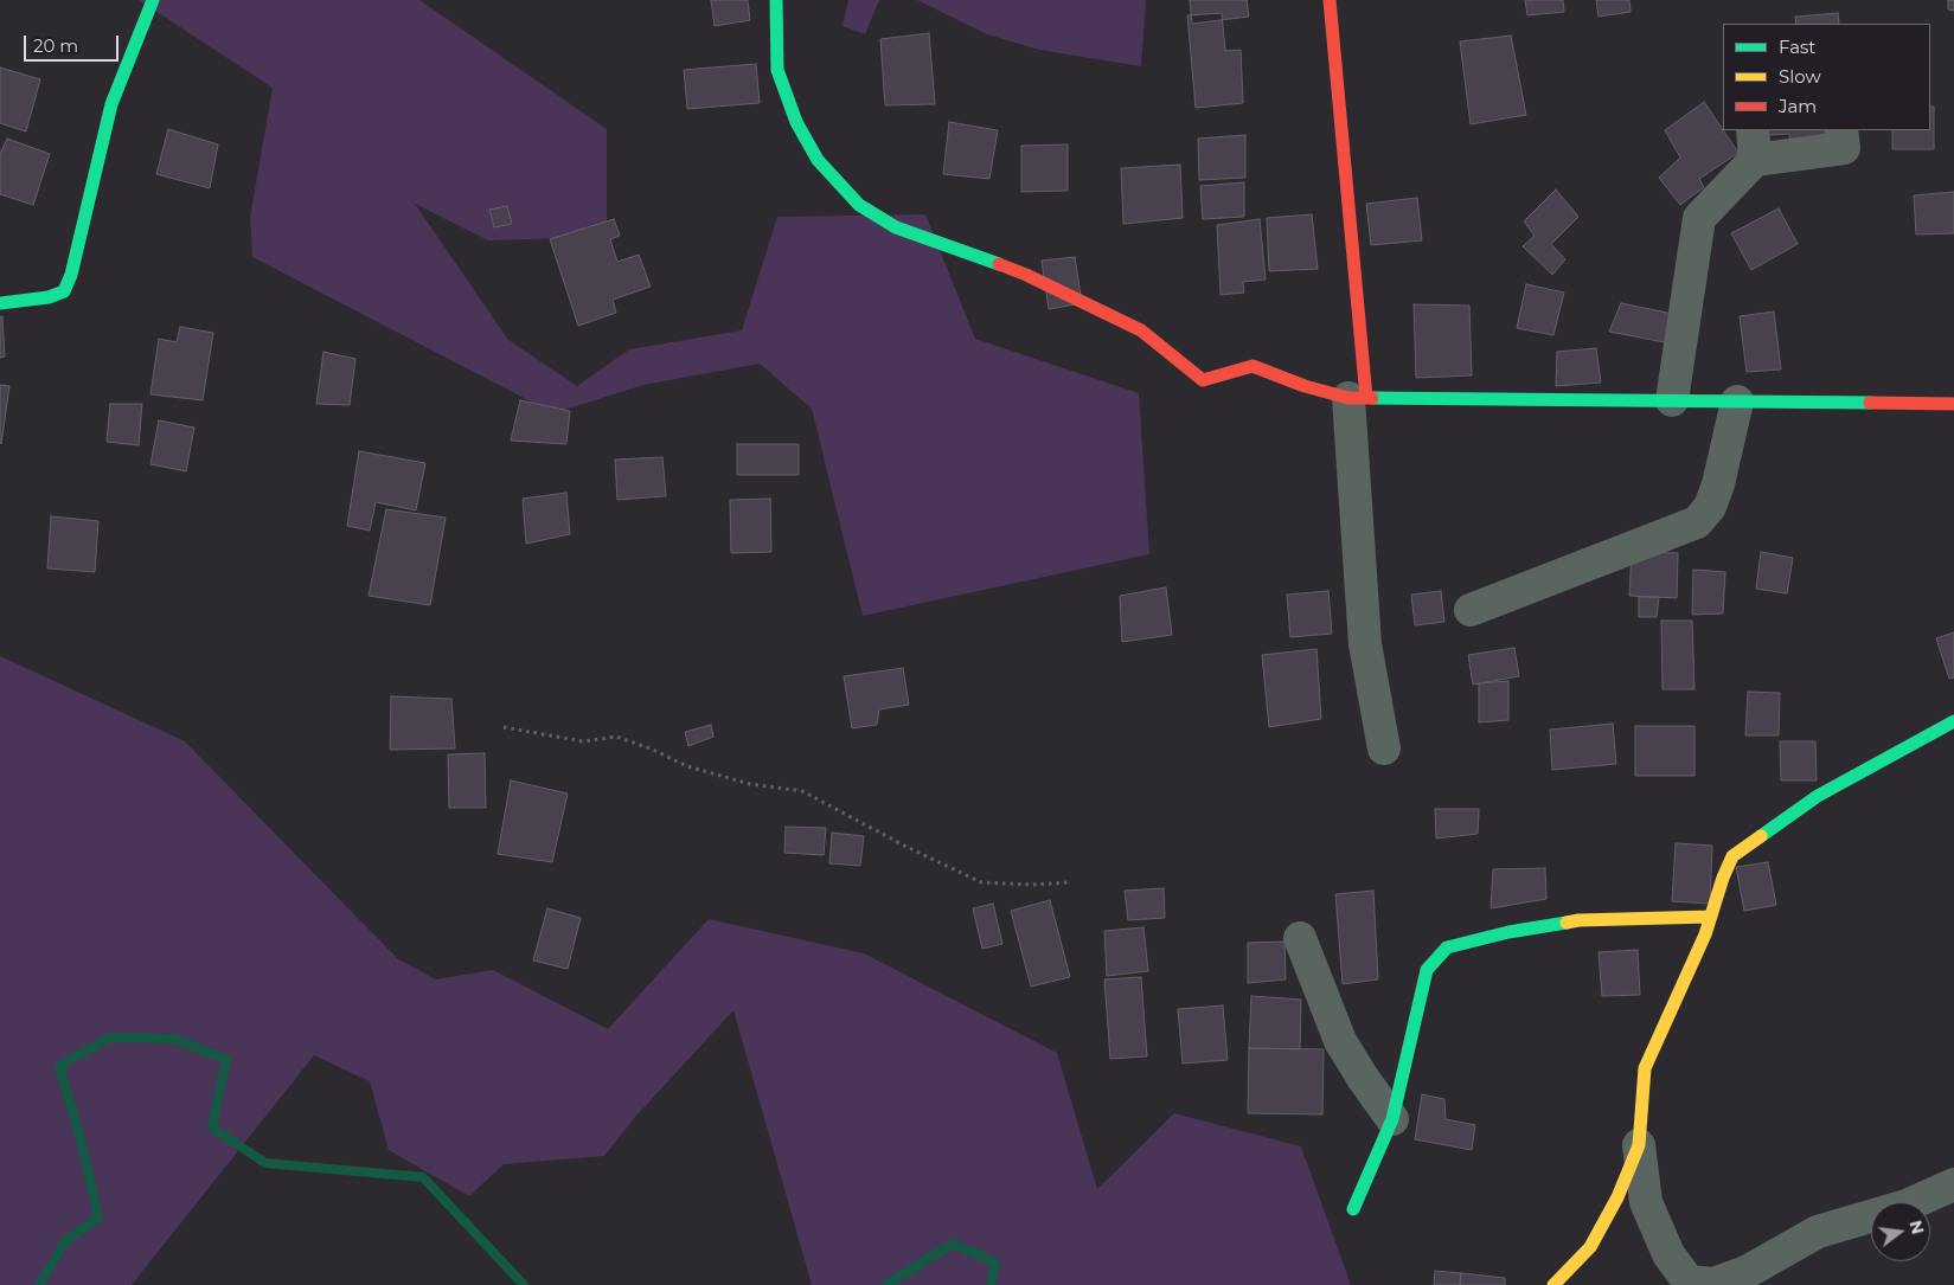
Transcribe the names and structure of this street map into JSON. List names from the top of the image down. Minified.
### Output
{"legend":["Fast","Slow","Jam"],"scale_bar":"20 m","north":"right"}
